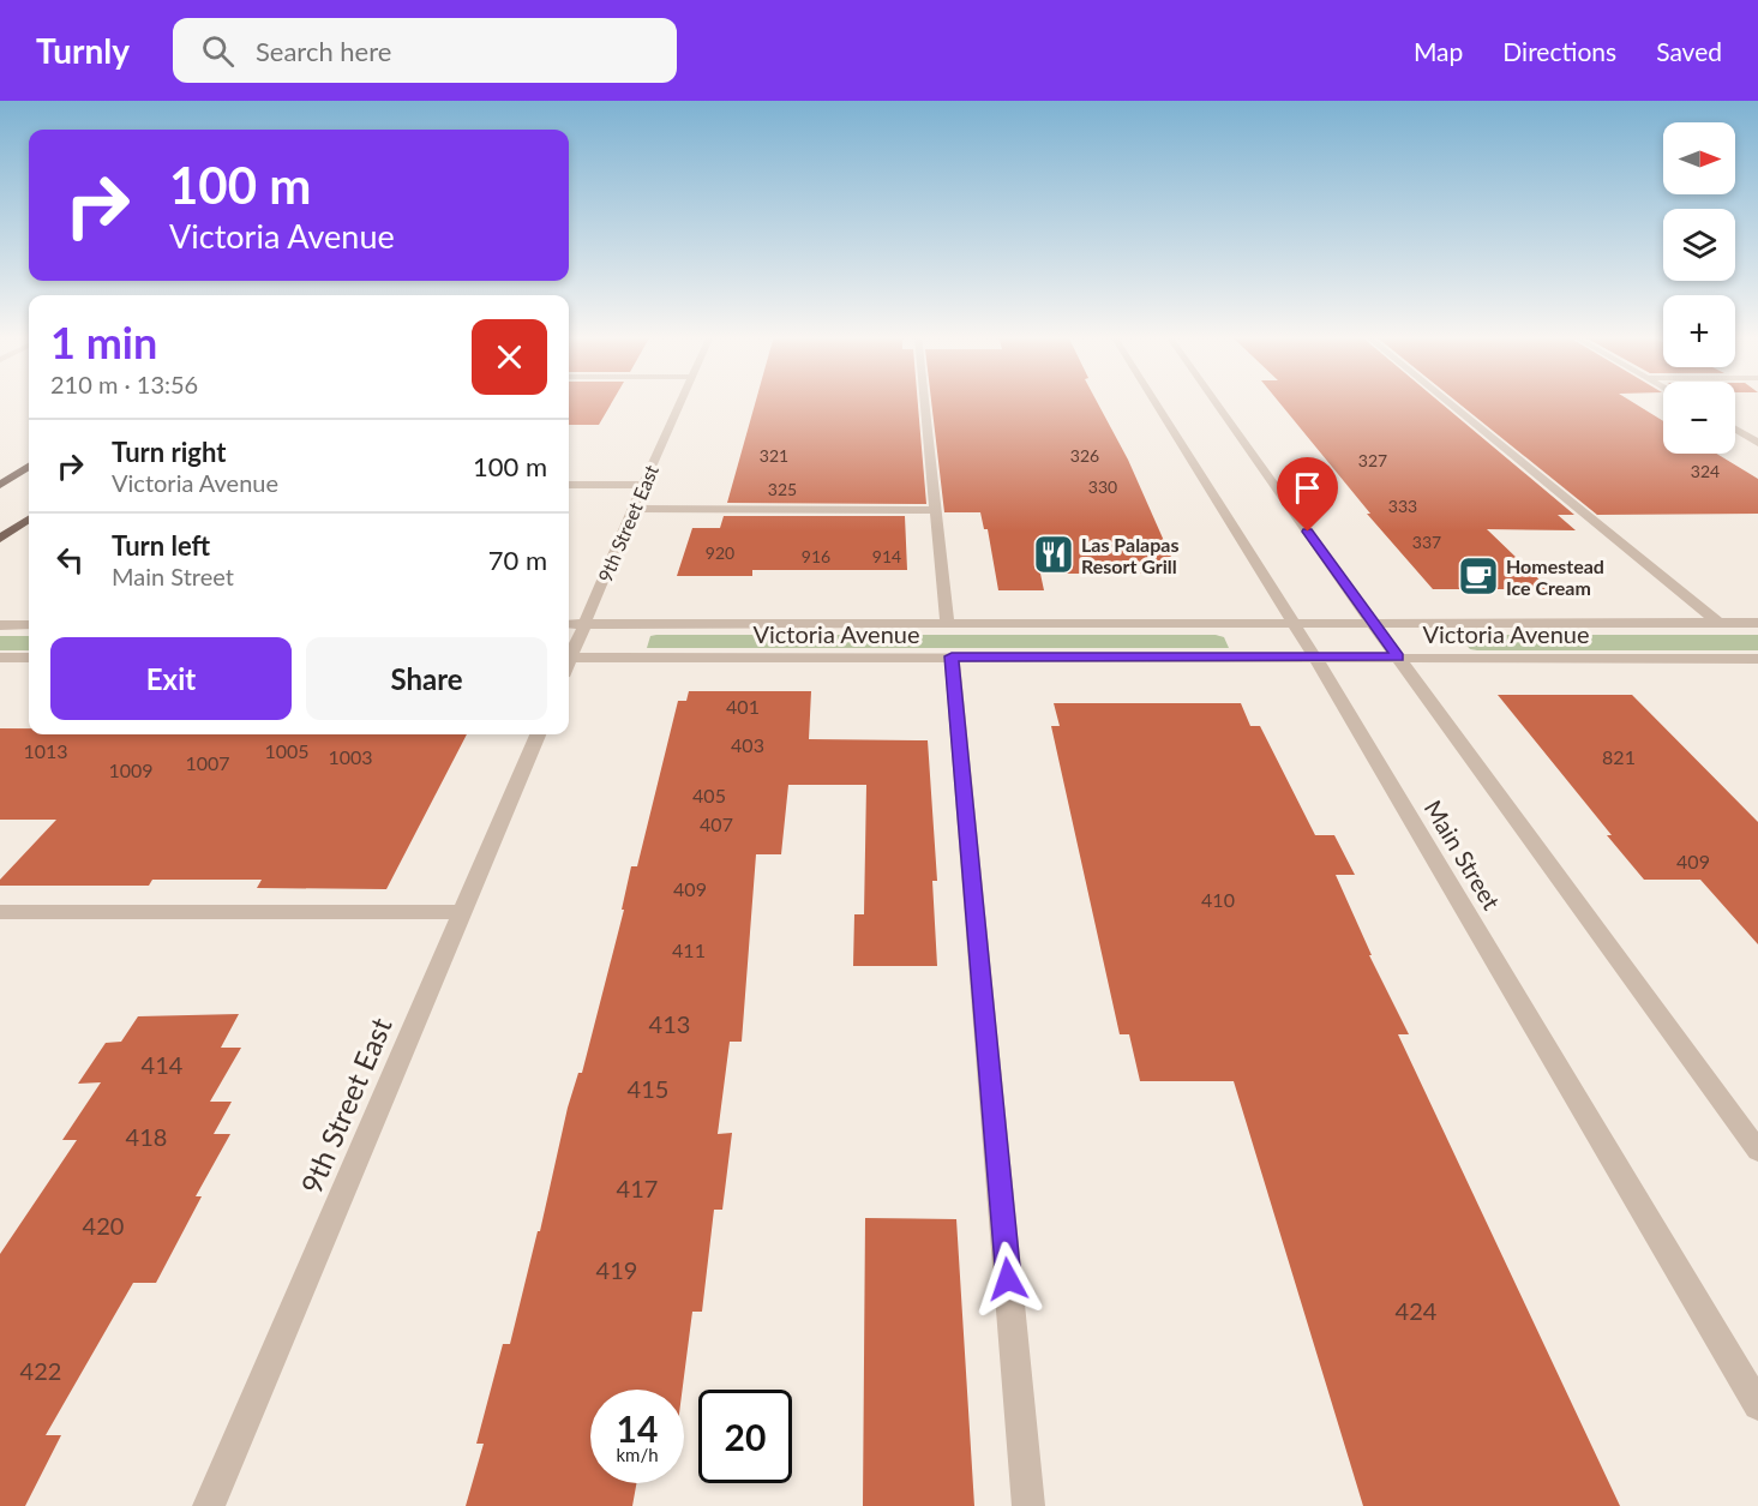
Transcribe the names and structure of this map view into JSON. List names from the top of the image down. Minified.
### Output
{"streets":{"street":["9th Street East","Victoria Avenue","Main Street"]},"crossings":[["9th Street East","Victoria Avenue"],["Victoria Avenue","Main Street"]],"places":{"restaurant":["Las Palapas Resort Grill"],"cafe":["Homestead Ice Cream"]},"house_numbers":["321","326","327","324","330","325","333","337","920","916","914","401","403","1013","1005","1003","821","1007","1009","405","407","409","409","410","411","413","414","415","418","417","420","419","424","422"],"north":"right","page":{"header":"Turnly","search":"Search here","nav":["Map","Directions","Saved"],"map_buttons":["+","−"],"turn":["100 m","Victoria Avenue"],"heading":["1 min","210 m · 13:56"],"list":[{"name":"Turn right","note":"Victoria Avenue","value":"100 m"},{"name":"Turn left","note":"Main Street","value":"70 m"}],"buttons":["Exit","Share"],"speed":"14 km/h","limit":"20"}}
